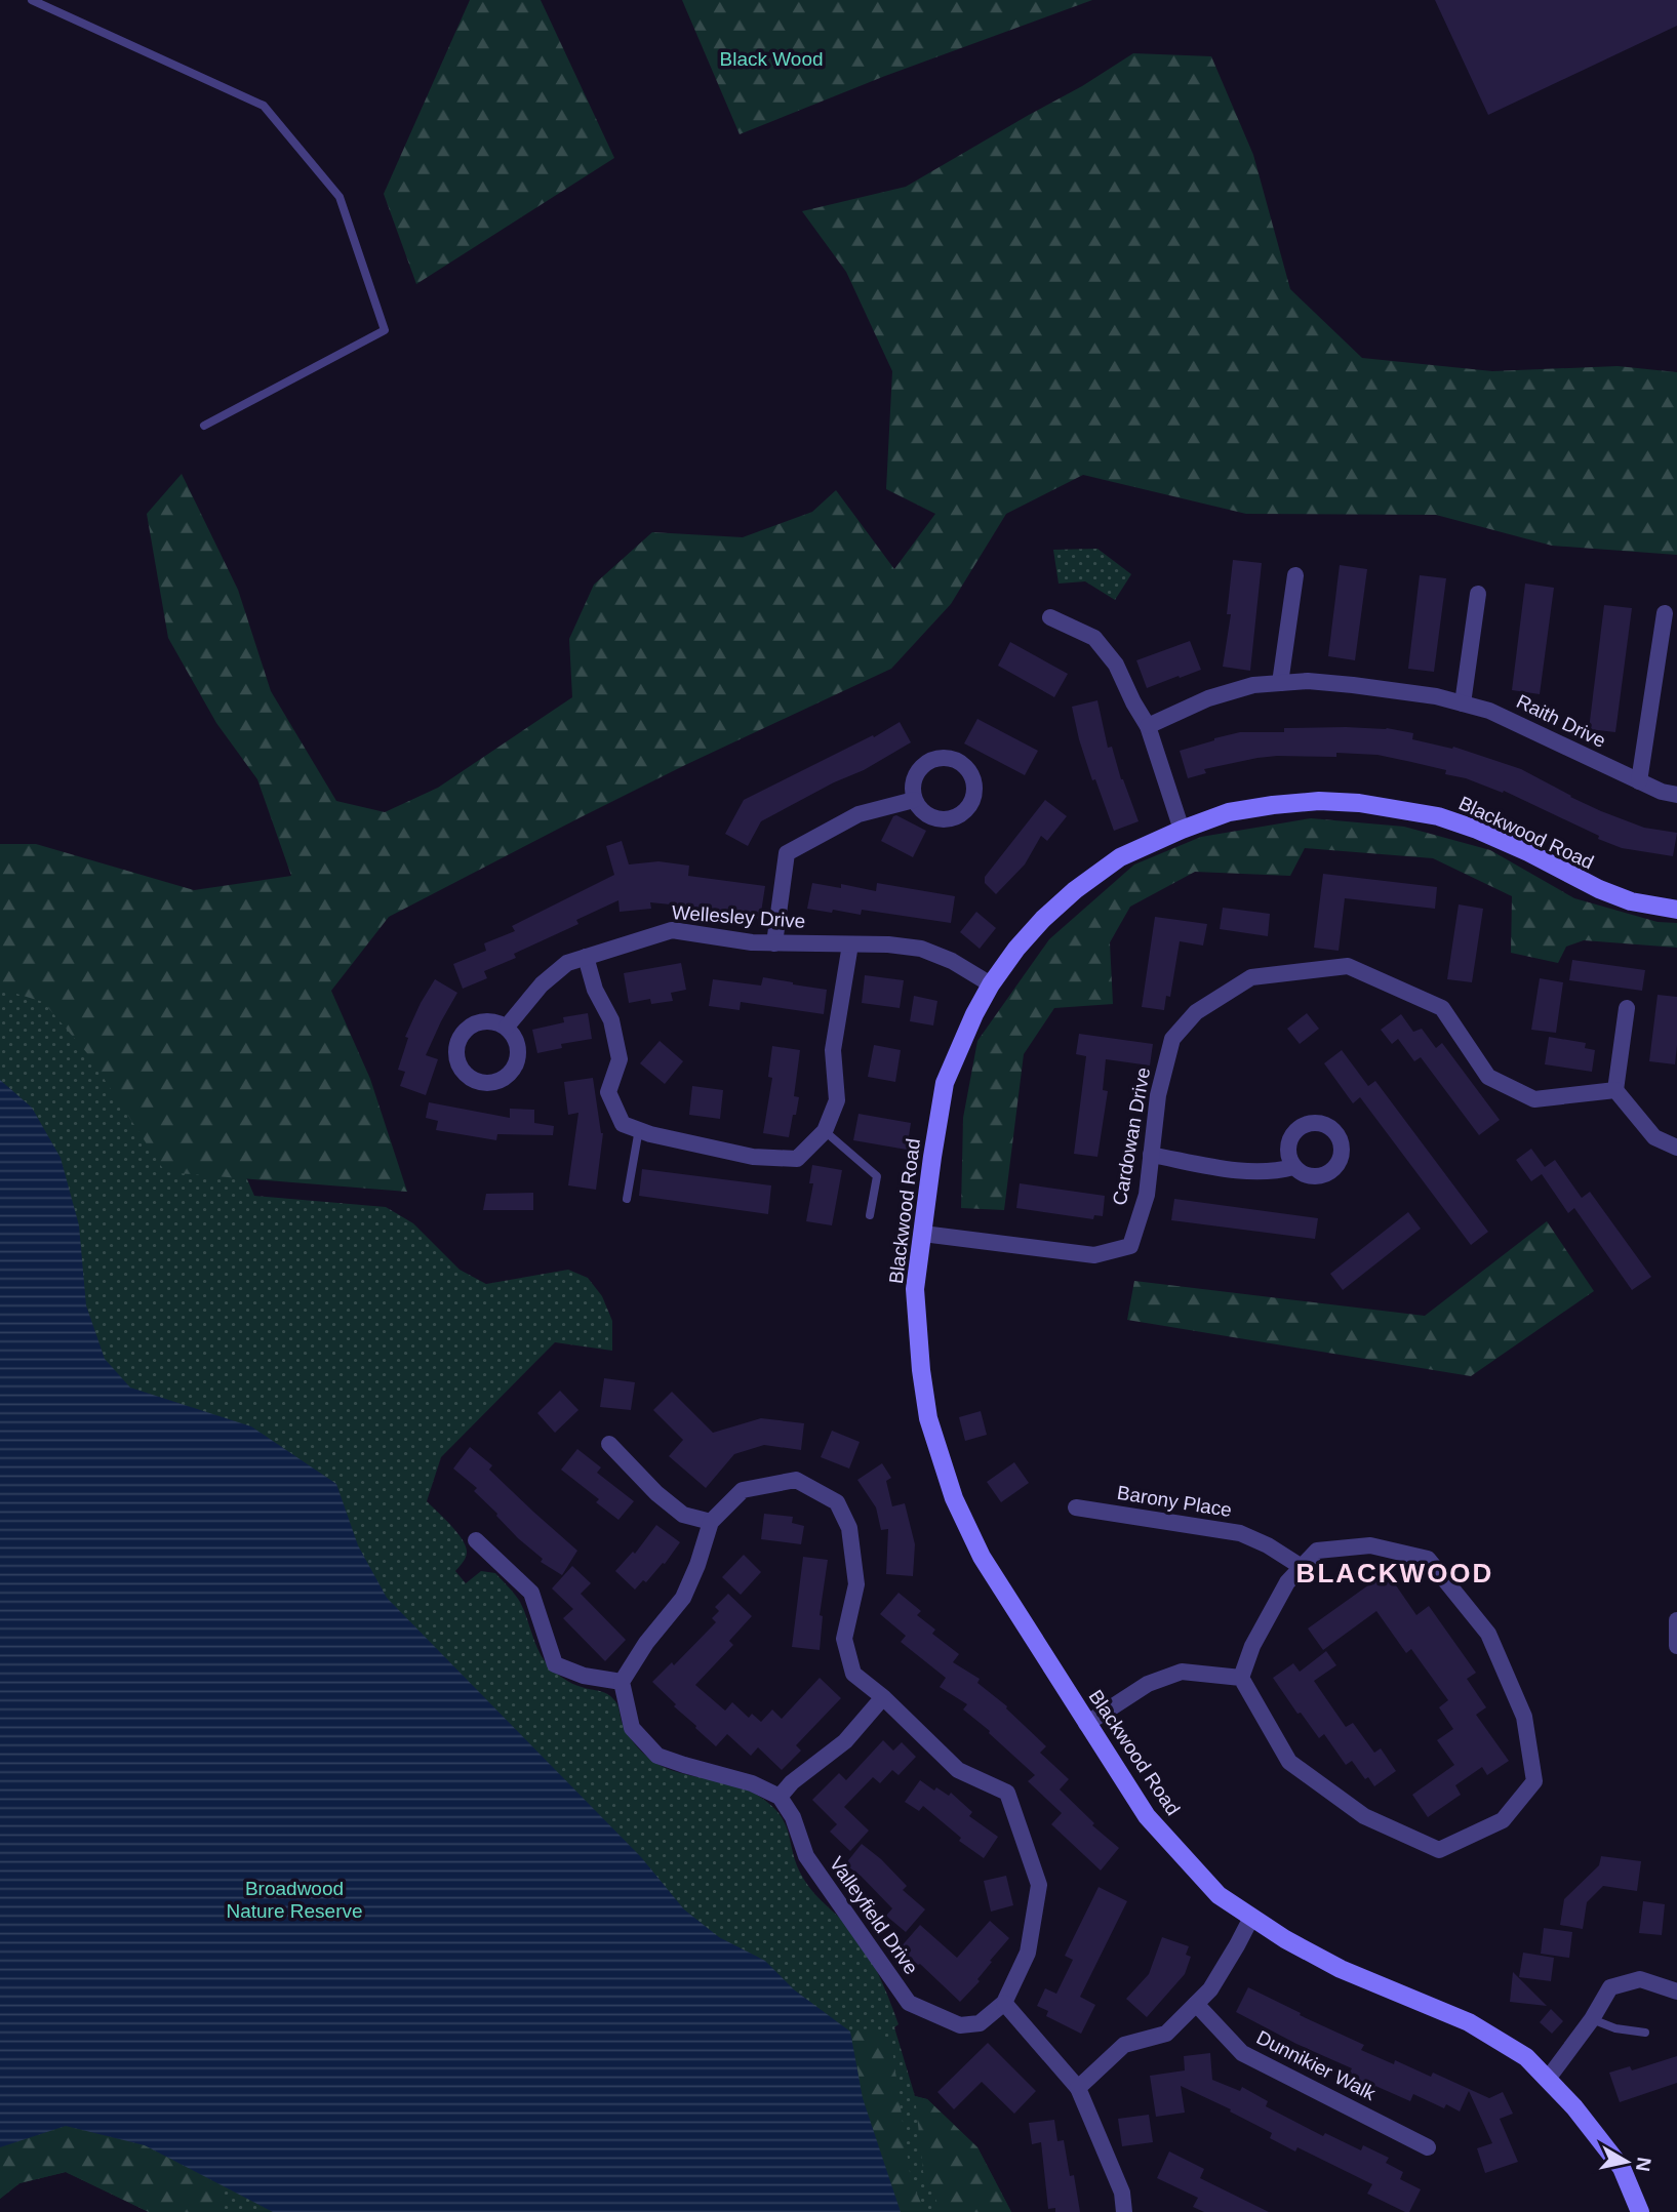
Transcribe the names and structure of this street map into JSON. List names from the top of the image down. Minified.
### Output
{"streets":{"street":["Raith Drive","Blackwood Road","Wellesley Drive","Cardowan Drive","Barony Place","Valleyfield Drive","Dunnikier Walk"]},"crossings":[["Blackwood Road","Wellesley Drive"],["Blackwood Road","Cardowan Drive"]],"districts":["BLACKWOOD"],"parks":["Black Wood","Broadwood Nature Reserve"],"north":"right"}
